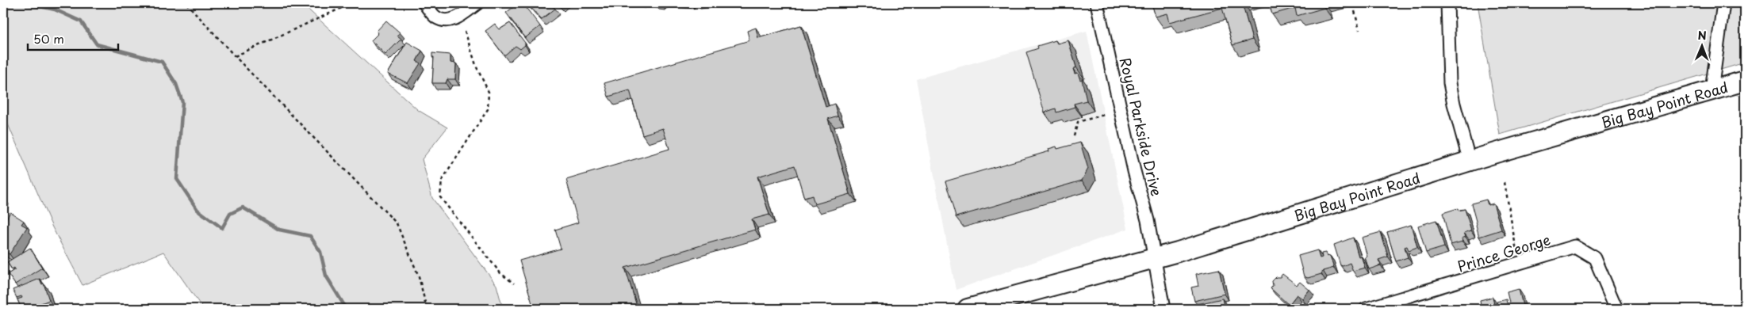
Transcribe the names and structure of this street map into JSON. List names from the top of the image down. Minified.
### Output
{"streets":{"main road":["Big Bay Point Road"],"street":["Royal Parkside Drive","Prince George"]},"crossings":[["Big Bay Point Road","Royal Parkside Drive"]],"scale_bar":"50 m","north":"top"}
